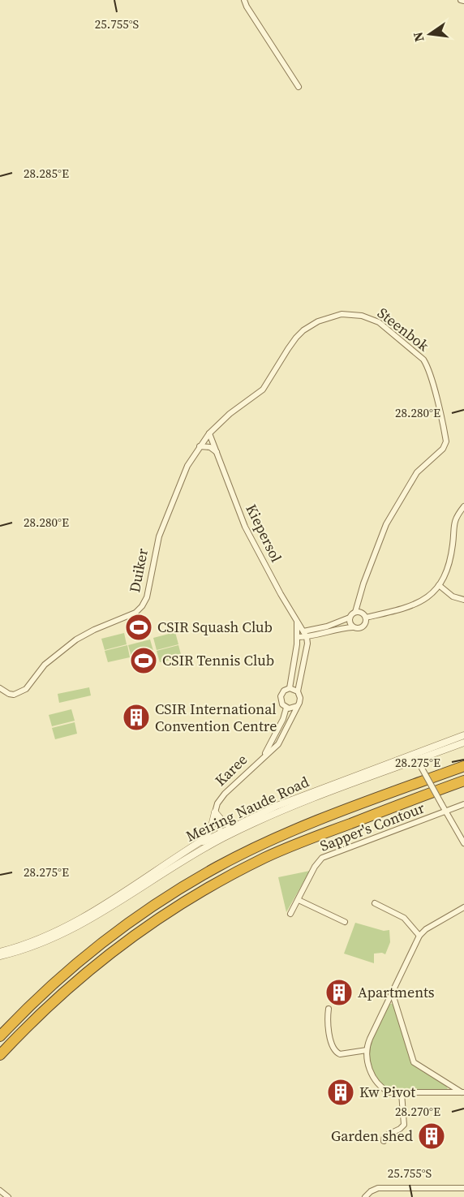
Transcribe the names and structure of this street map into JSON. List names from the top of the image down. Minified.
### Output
{"streets":{"street":["Steenbok","Kiepersol","Duiker","Karee","Meiring Naude Road","Sapper's Contour"]},"crossings":[["Steenbok","Kiepersol"],["Steenbok","Duiker"],["Kiepersol","Duiker"]],"places":{"sports":["CSIR Squash Club","CSIR Tennis Club"],"building":["CSIR International Convention Centre","Apartments","Kw Pivot","Garden shed"]},"north":"left","coordinates":["25.755°S","28.285°E","28.280°E","28.275°E","28.270°E"]}
